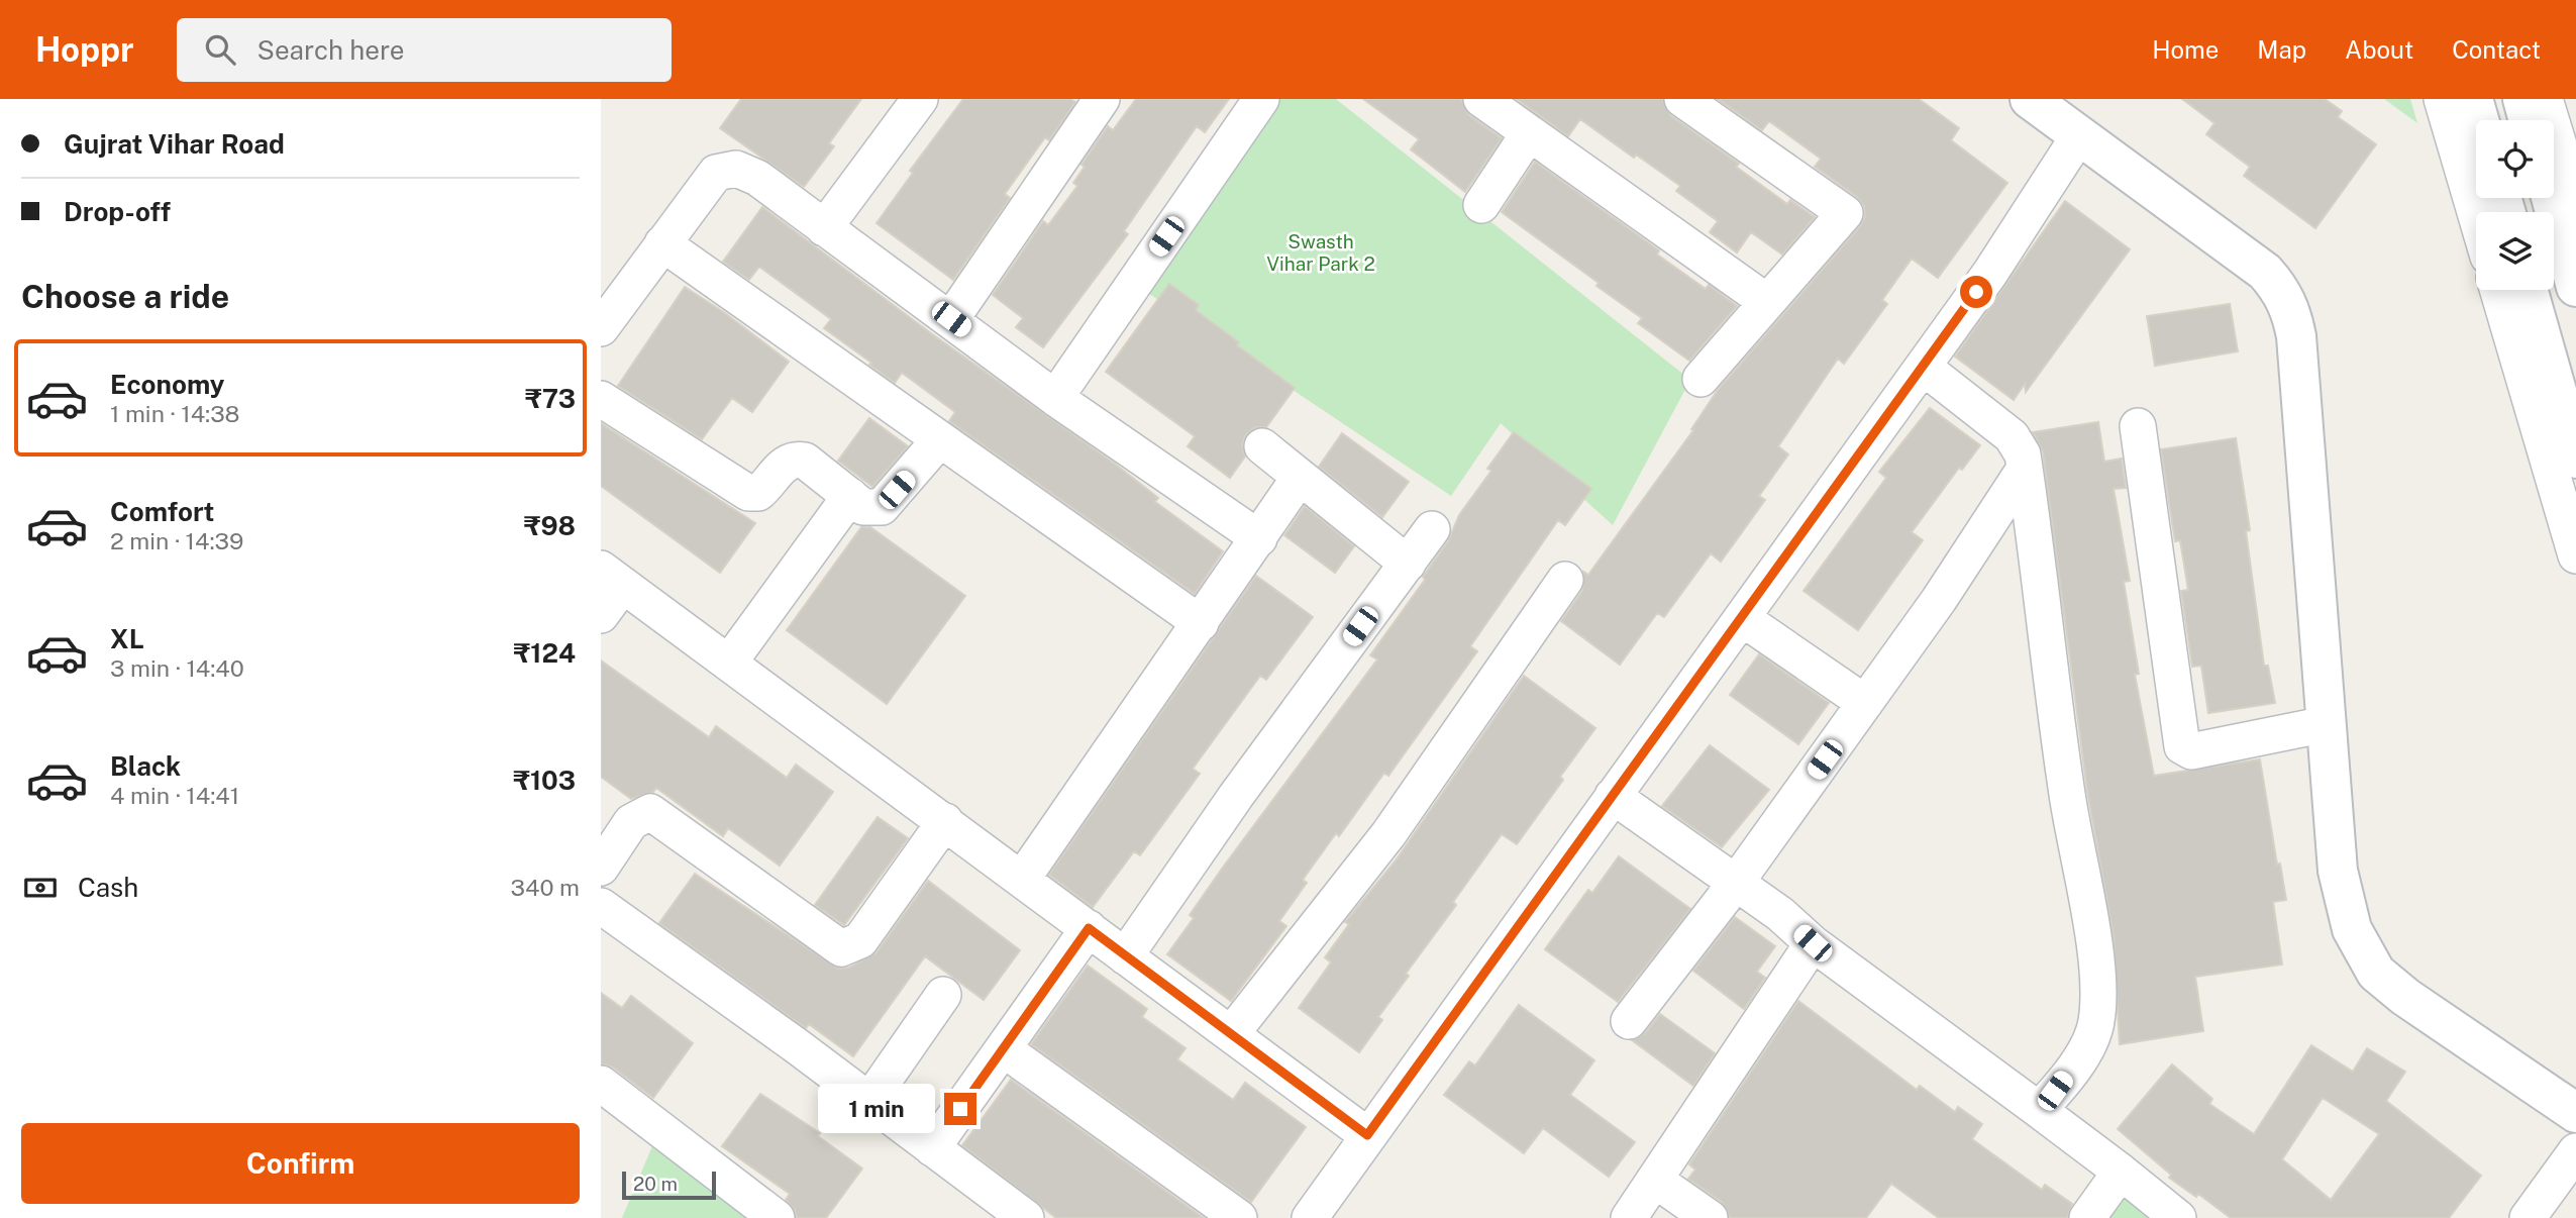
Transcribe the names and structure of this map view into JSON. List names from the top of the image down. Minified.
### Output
{"parks":["Swasth Vihar Park 2"],"scale_bar":"20 m","page":{"header":"Hoppr","search":"Search here","nav":["Home","Map","About","Contact"],"banner":["Gujrat Vihar Road","Drop-off"],"heading":"Choose a ride","list":[{"name":"Economy","note":"1 min · 14:38","value":"₹73"},{"name":"Comfort","note":"2 min · 14:39","value":"₹98"},{"name":"XL","note":"3 min · 14:40","value":"₹124"},{"name":"Black","note":"4 min · 14:41","value":"₹103"}],"pay":["Cash","340 m"],"bubble":"1 min","buttons":"Confirm","scale":"20 m"}}
